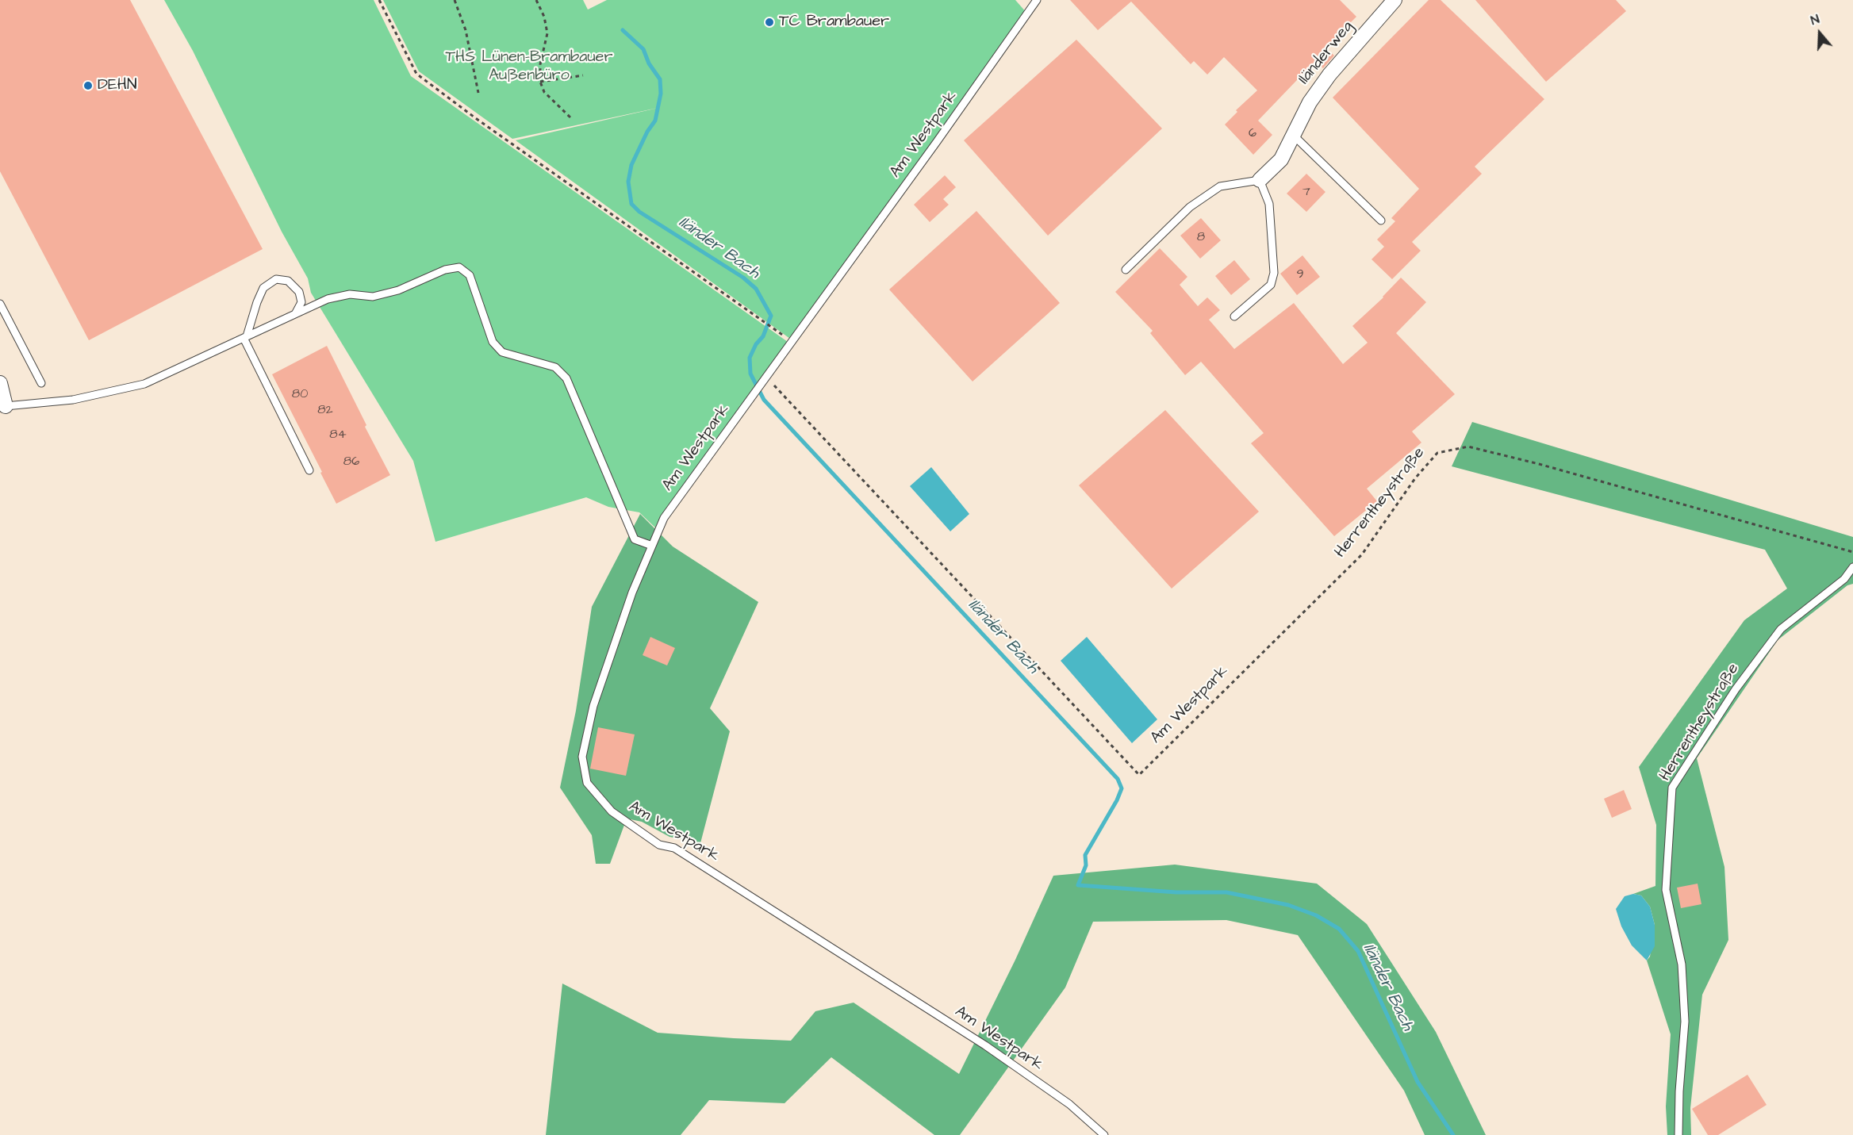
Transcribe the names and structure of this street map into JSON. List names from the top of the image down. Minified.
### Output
{"streets":{"street":["Iländerweg"],"lane":["Am Westpark","Herrentheystraße"]},"crossings":[["Am Westpark","Herrentheystraße"]],"water":["Iländer Bach"],"parks":["THS Lünen-Brambauer Außenbüro"],"places":["TC Brambauer","DEHN"],"house_numbers":["6","7","8","9","80","82","84","86"],"north":"top"}
